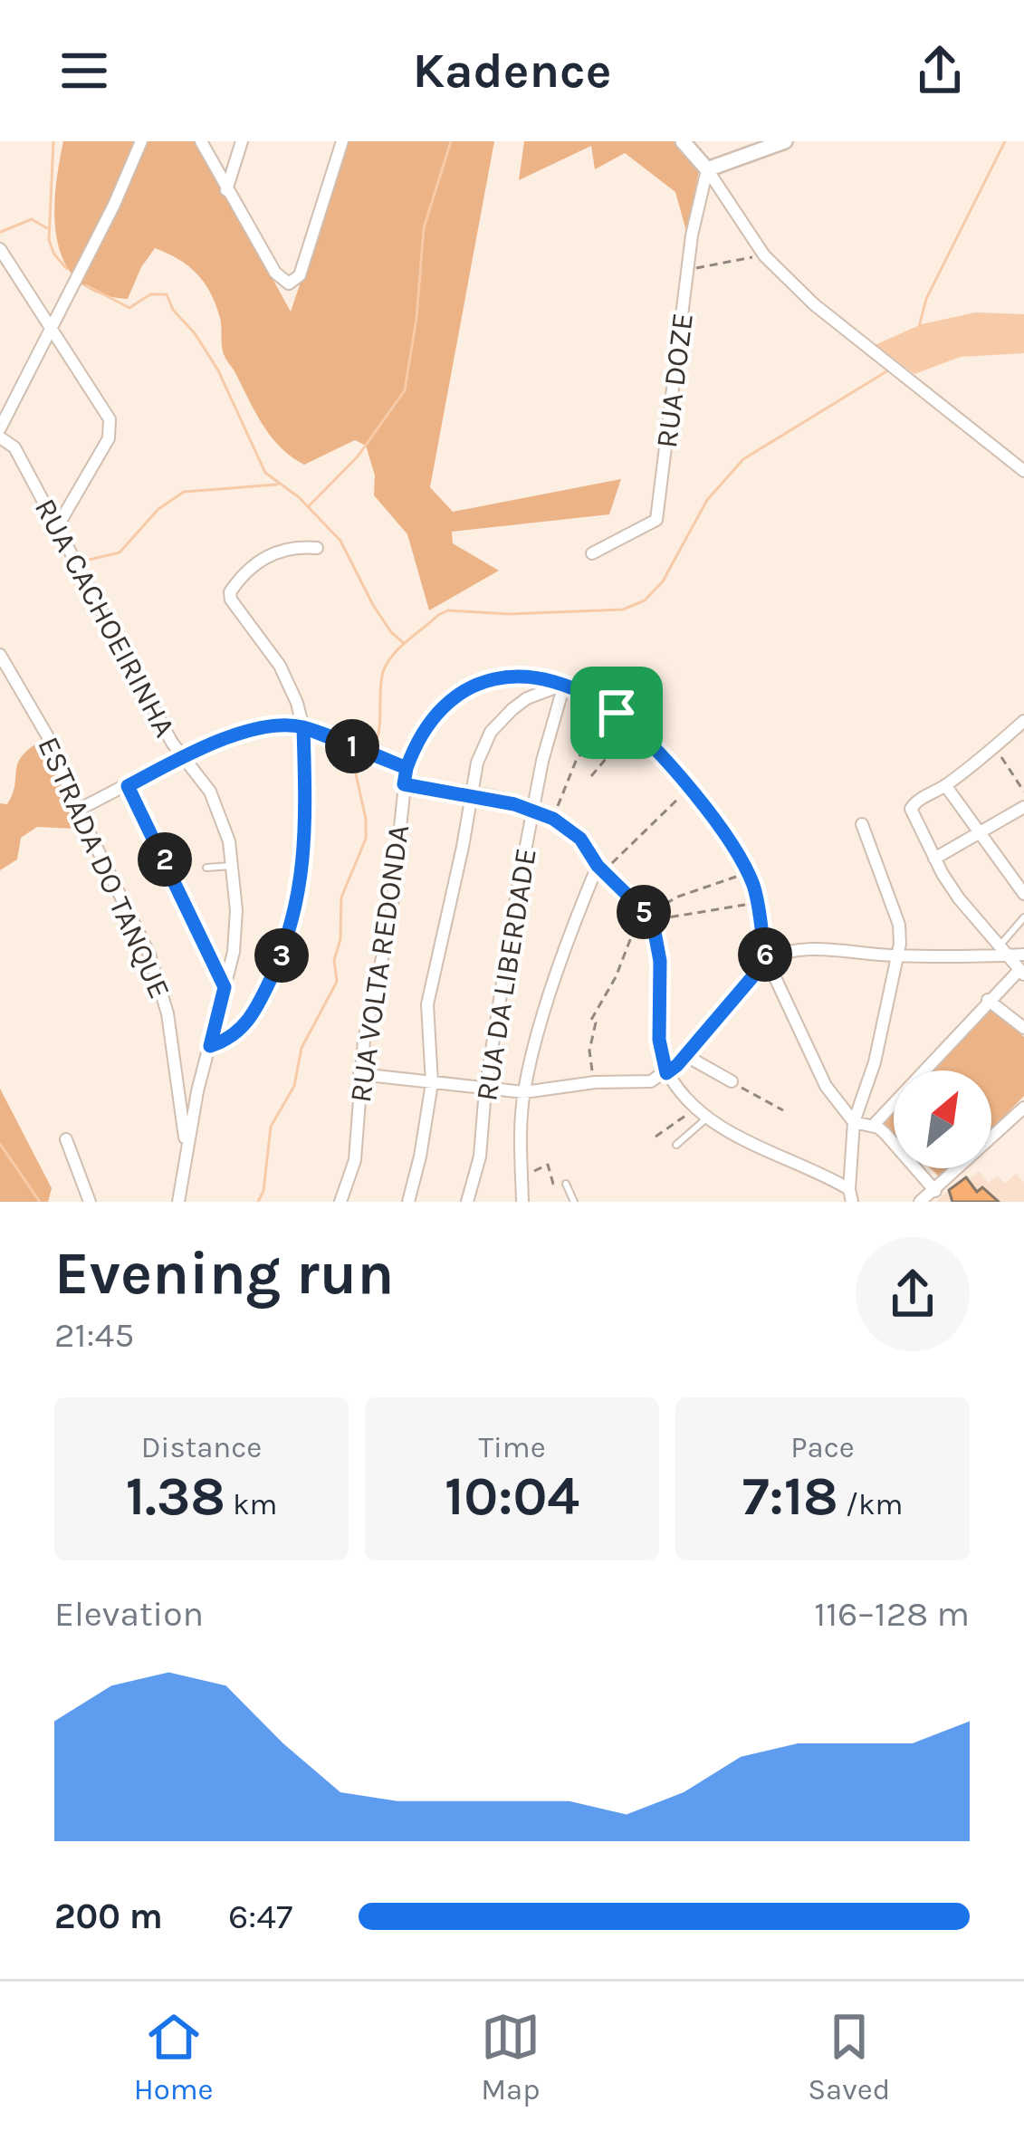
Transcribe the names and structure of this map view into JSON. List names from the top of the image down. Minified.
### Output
{"streets":{"street":["RUA DOZE","RUA CACHOEIRINHA","ESTRADA DO TANQUE","RUA VOLTA REDONDA","RUA DA LIBERDADE"]},"crossings":[["RUA CACHOEIRINHA","ESTRADA DO TANQUE"],["RUA VOLTA REDONDA","RUA DA LIBERDADE"]],"north":"top right","page":{"header":"Kadence","pins":["1","2","5","6","3"],"heading":["Evening run","21:45"],"stats":[["Distance","1.38 km"],["Time","10:04"],["Pace","7:18 /km"]],"chart":["Elevation","116–128 m"],"list":[{"name":"200 m","note":"6:47"}],"tabs":["Home","Map","Saved"]}}
